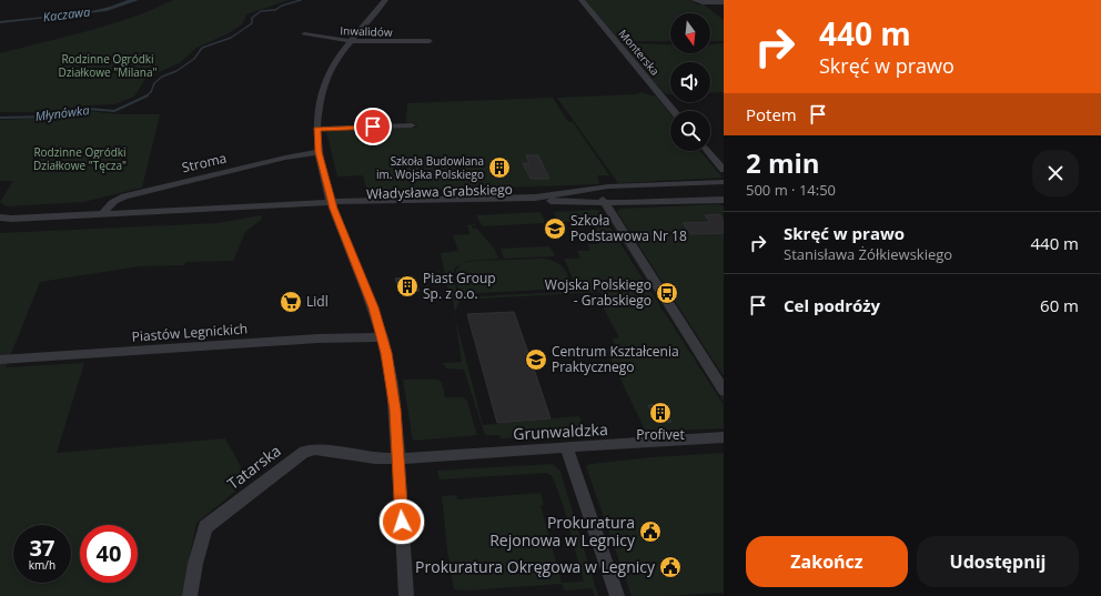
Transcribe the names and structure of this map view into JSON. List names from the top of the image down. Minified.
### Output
{"streets":{"street":["Inwalidów","Monterska","Stroma","Władysława Grabskiego","Piastów Legnickich","Grunwaldzka","Tatarska"]},"crossings":[["Grunwaldzka","Tatarska"]],"water":["Kaczawa","Młynówka"],"parks":["Rodzinne Ogródki Działkowe \"Milana\"","Rodzinne Ogródki Działkowe \"Tęcza\""],"places":{"building":["Szkoła Budowlana im. Wojska Polskiego","Piast Group Sp. z o.o.","Profivet"],"school or university":["Szkoła Podstawowa Nr 18","Centrum Kształcenia Praktycznego"],"bus stop":["Wojska Polskiego - Grabskiego"],"supermarket":["Lidl"],"public building":["Prokuratura Rejonowa w Legnicy","Prokuratura Okręgowa w Legnicy"]},"north":"bottom","page":{"turn":["440 m","Skręć w prawo"],"then":"Potem","heading":["2 min","500 m · 14:50"],"list":[{"name":"Skręć w prawo","note":"Stanisława Żółkiewskiego","value":"440 m"},{"name":"Cel podróży","value":"60 m"}],"speed":"37 km/h","limit":"40","buttons":["Zakończ","Udostępnij"]}}
